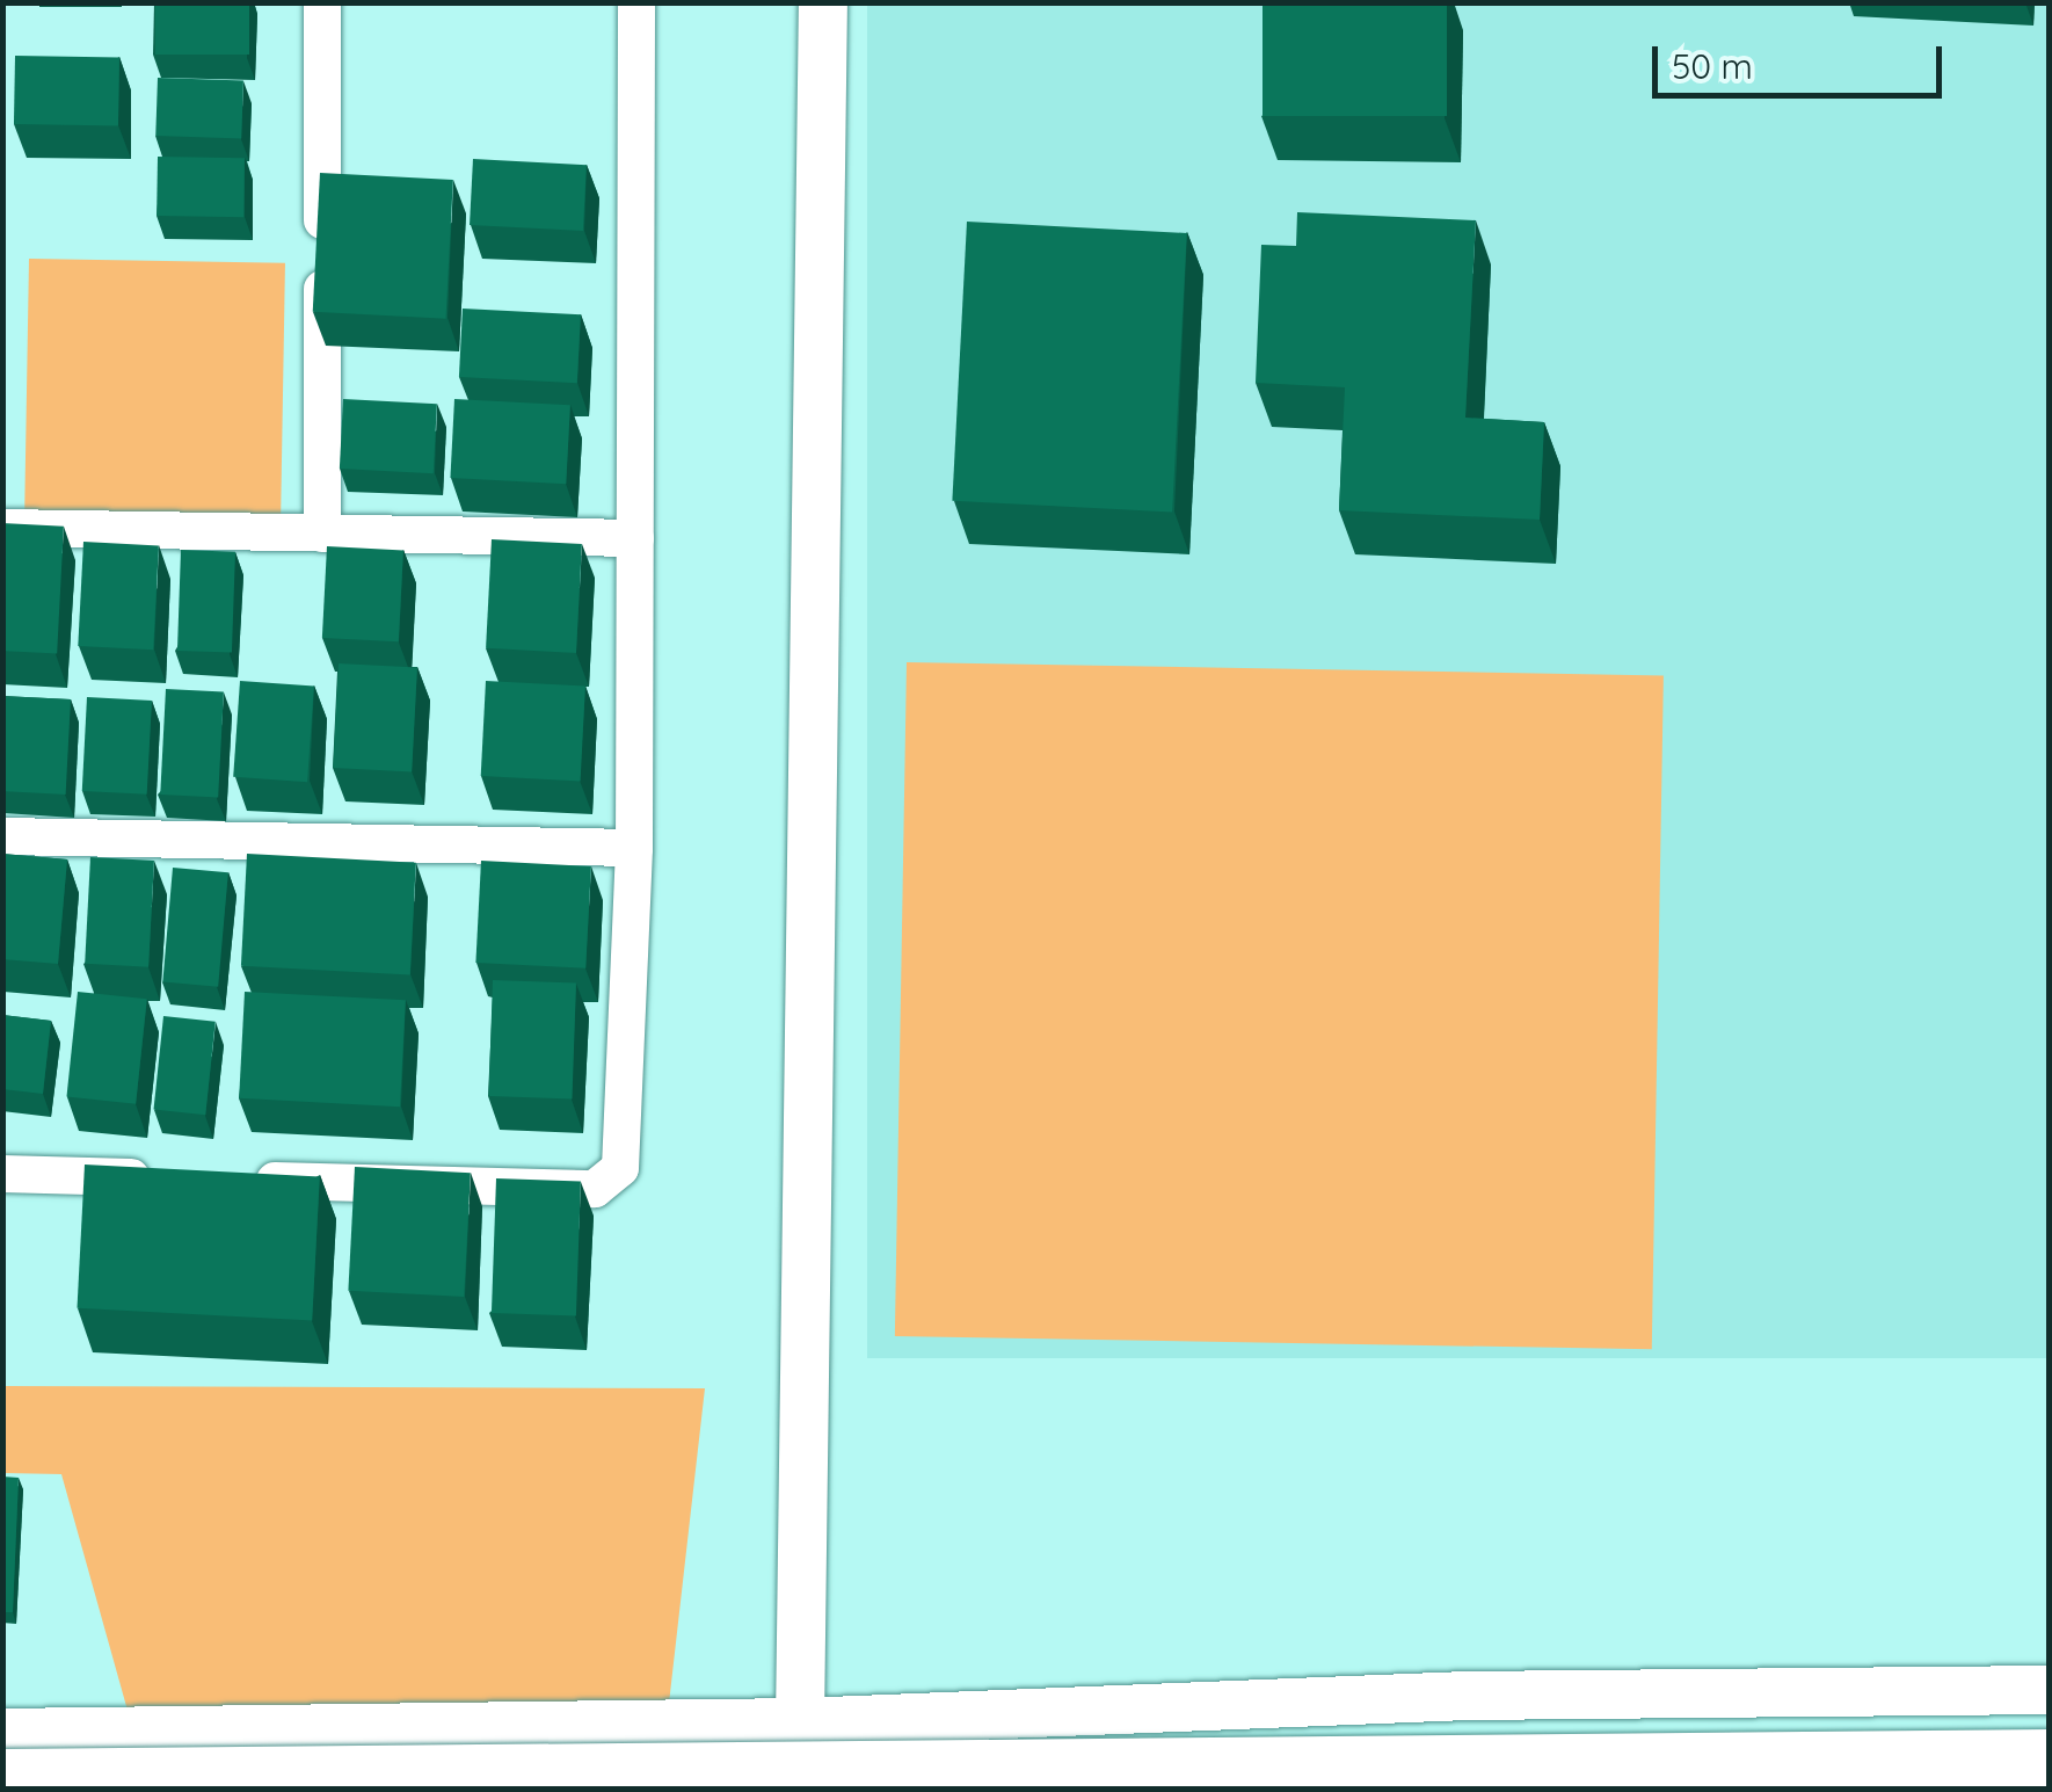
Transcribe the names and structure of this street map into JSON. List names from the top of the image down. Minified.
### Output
{"scale_bar":"50 m"}
